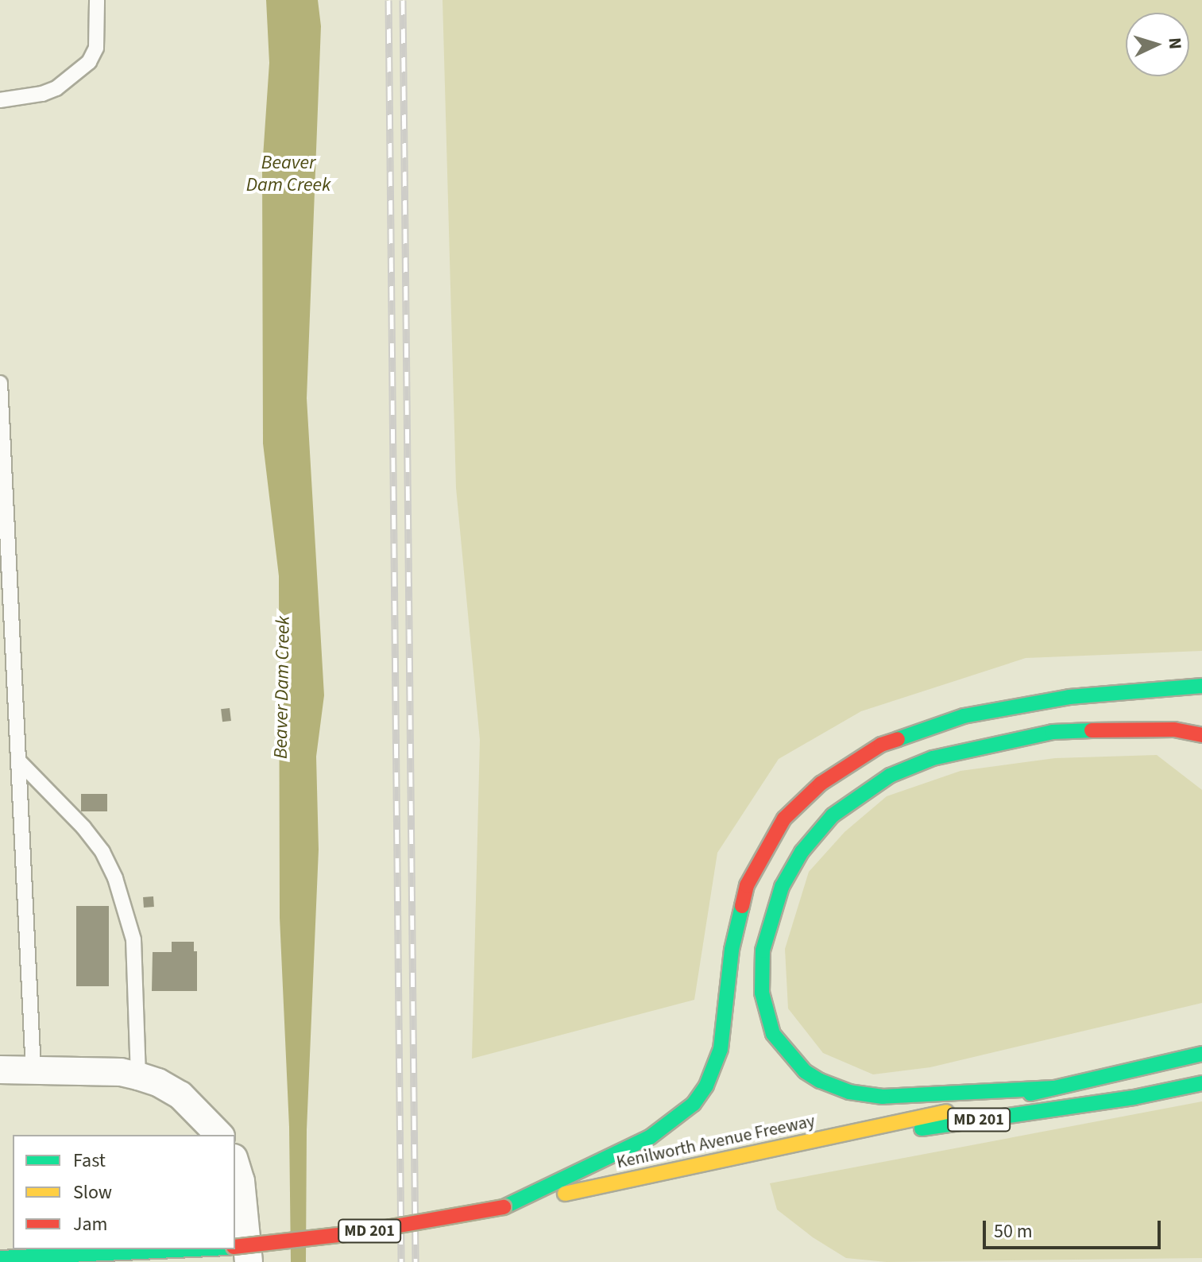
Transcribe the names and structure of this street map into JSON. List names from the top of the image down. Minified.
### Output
{"streets":{"highway":["MD 201","Kenilworth Avenue Freeway"]},"crossings":[["MD 201","Kenilworth Avenue Freeway"]],"water":["Beaver Dam Creek"],"legend":["Fast","Slow","Jam"],"scale_bar":"50 m","north":"right"}
